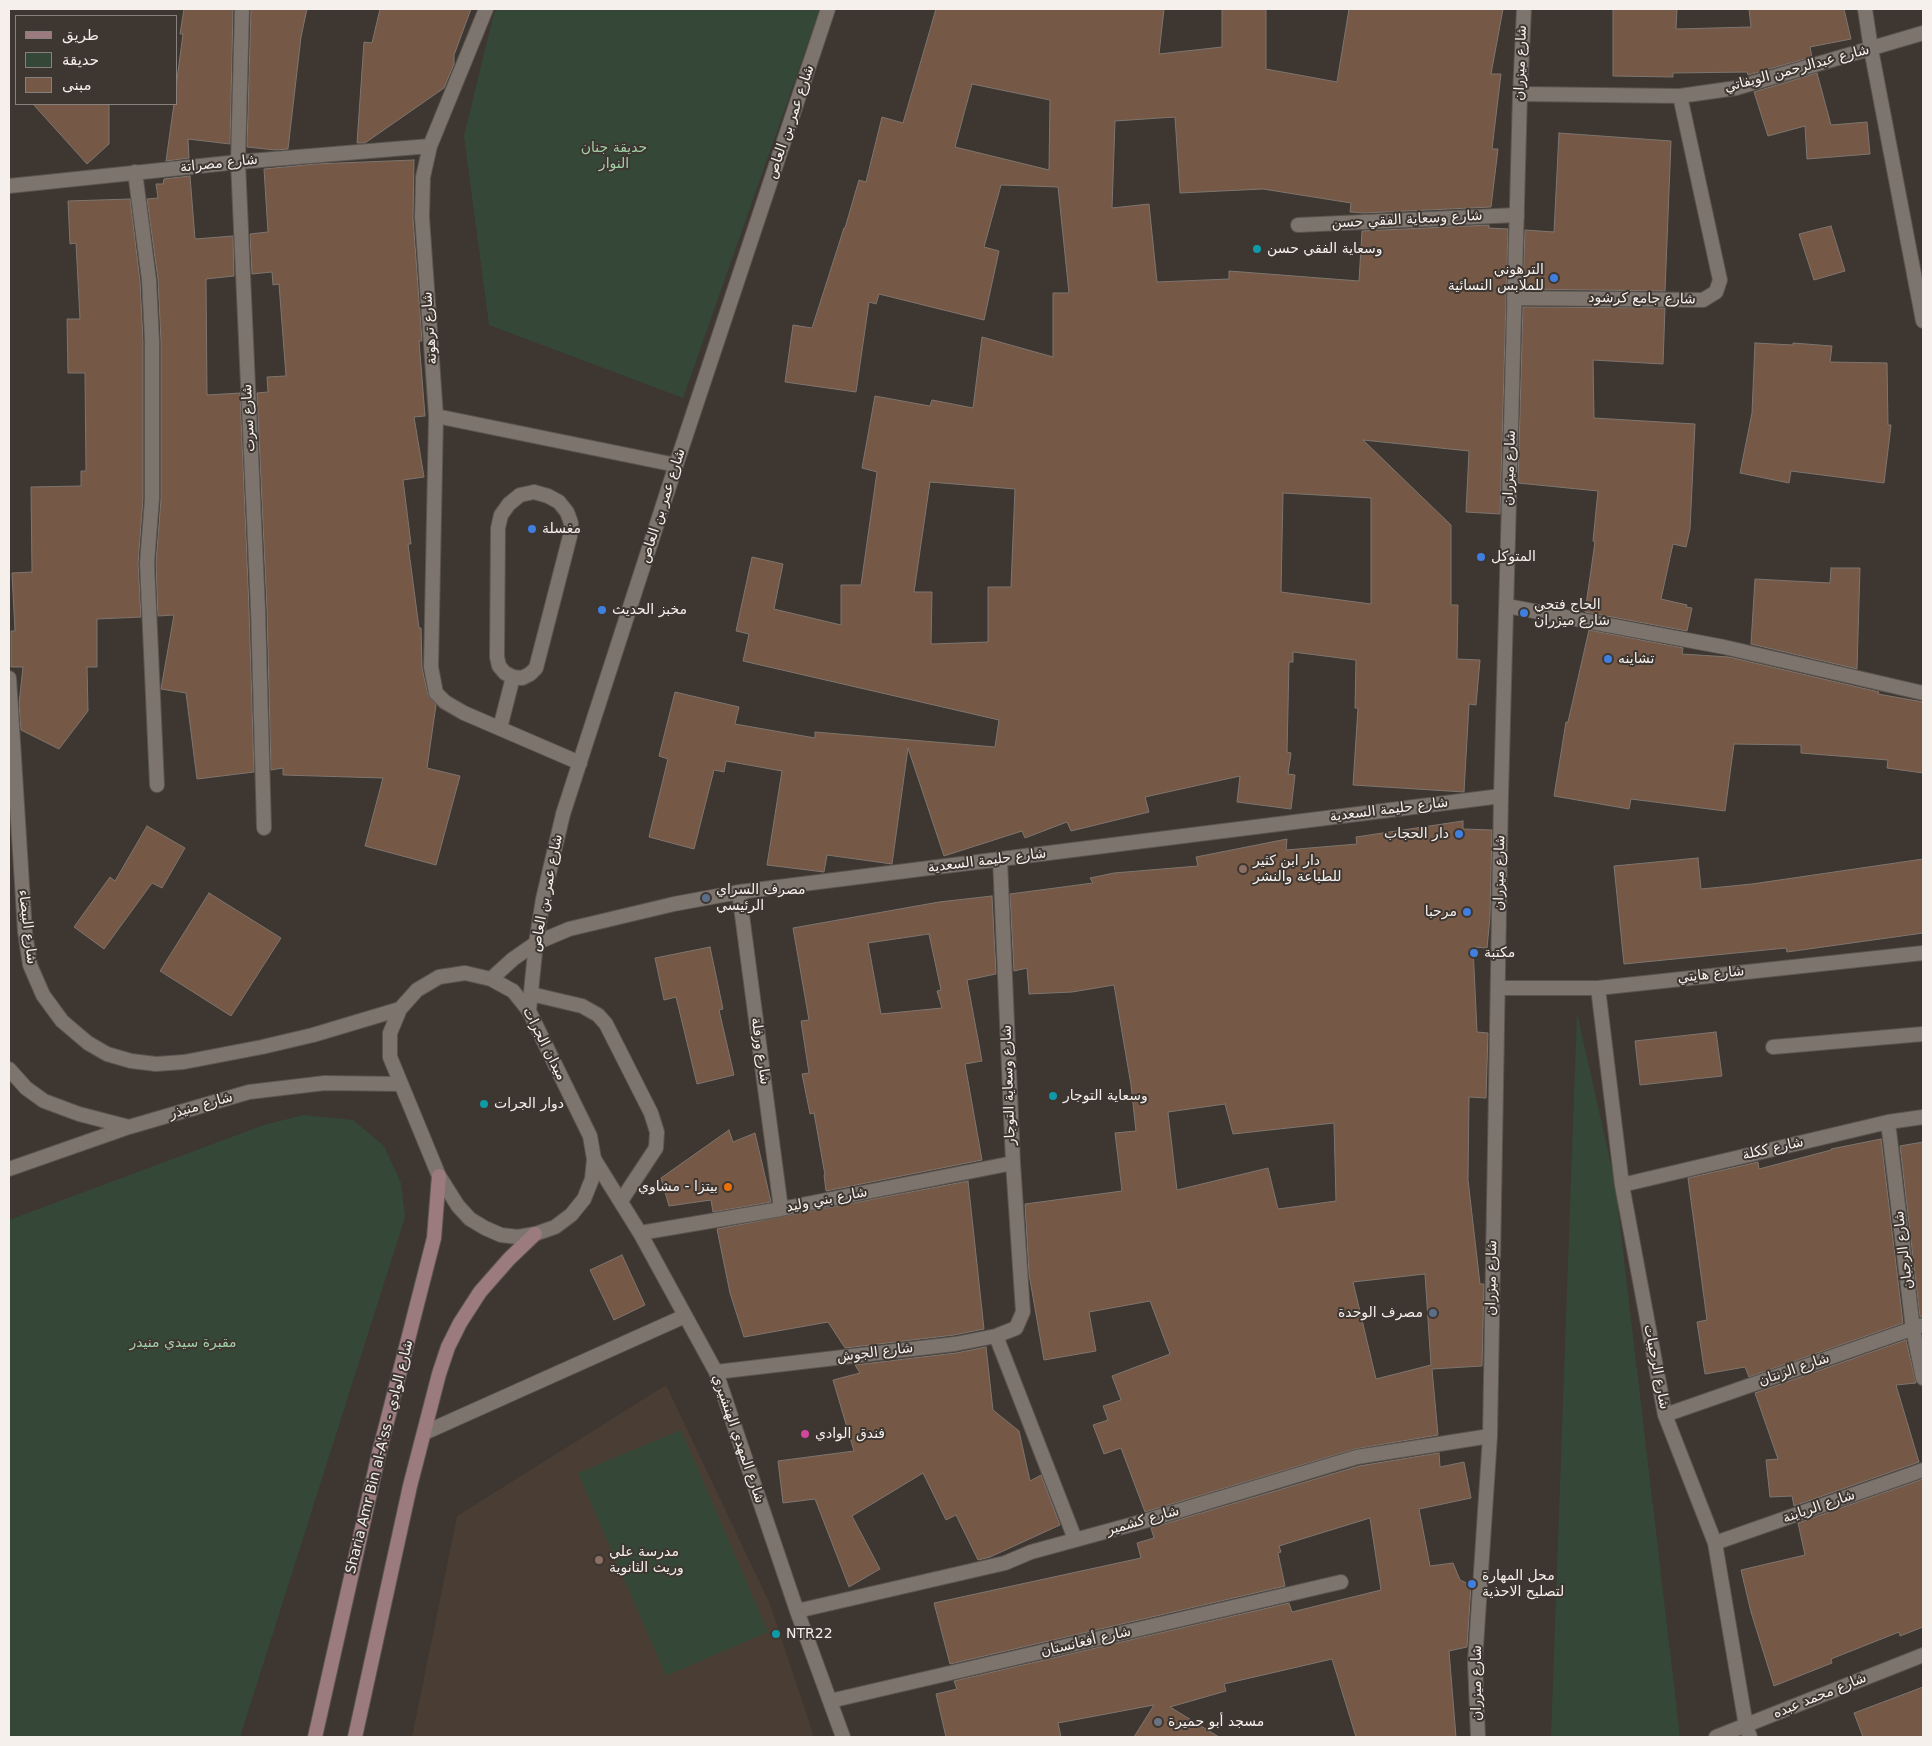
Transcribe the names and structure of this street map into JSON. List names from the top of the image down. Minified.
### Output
{"streets":{"main road":["Sharia Amr Bin al-A'ss - شارع الوادي"],"street":["شارع ميزران","شارع عبدالرحمن الويفاتي","شارع عمر بن العاص","شارع مصراتة","شارع وسعاية الفقي حسن","شارع جامع كرشود","شارع ترهونة","شارع سرت","شارع حليمة السعدية","شارع البيضاء","شارع هايتي","ميدان الجرات","شارع ورفلة","شارع وسعاية التوجار","شارع منيذر","شارع ككلة","شارع بني وليد","شارع الرجبان","شارع الجوش","شارع الرحيبات","شارع الزنتان","شارع المهدي الهنشيري","شارع الرياينة","شارع كشمير","شارع أفغانستان","شارع محمد عبده"]},"crossings":[["شارع ميزران","شارع عبدالرحمن الويفاتي"],["شارع ميزران","شارع وسعاية الفقي حسن"],["شارع ميزران","شارع جامع كرشود"],["شارع ميزران","شارع حليمة السعدية"],["شارع ميزران","شارع هايتي"],["شارع ميزران","شارع كشمير"],["شارع عبدالرحمن الويفاتي","شارع جامع كرشود"],["شارع عمر بن العاص","شارع ترهونة"],["شارع عمر بن العاص","شارع حليمة السعدية"],["شارع عمر بن العاص","ميدان الجرات"],["شارع مصراتة","شارع ترهونة"],["شارع مصراتة","شارع سرت"],["شارع حليمة السعدية","ميدان الجرات"],["شارع حليمة السعدية","شارع ورفلة"],["شارع حليمة السعدية","شارع وسعاية التوجار"],["شارع البيضاء","ميدان الجرات"],["شارع هايتي","شارع الرحيبات"],["ميدان الجرات","شارع منيذر"],["ميدان الجرات","شارع المهدي الهنشيري"],["ميدان الجرات","Sharia Amr Bin al-A'ss - شارع الوادي"],["شارع ورفلة","شارع بني وليد"],["شارع وسعاية التوجار","شارع بني وليد"],["شارع وسعاية التوجار","شارع الجوش"],["شارع ككلة","شارع الرجبان"],["شارع ككلة","شارع الرحيبات"],["شارع بني وليد","شارع المهدي الهنشيري"],["شارع الرجبان","شارع الزنتان"],["شارع الجوش","شارع المهدي الهنشيري"],["شارع الرحيبات","شارع الزنتان"],["شارع الرحيبات","شارع الرياينة"],["شارع الرحيبات","شارع محمد عبده"],["شارع المهدي الهنشيري","شارع كشمير"],["شارع المهدي الهنشيري","شارع أفغانستان"]],"parks":["حديقة جنان النوار","مقبرة سيدي منيدر"],"places":["وسعاية الفقي حسن","الترهوني للملابس النسائية","مغسلة","المتوكل","مخبز الحديث","الحاج فتحي شارع ميزران","تشاينه","دار الحجاب","دار ابن كثير للطباعة والنشر","مصرف السراي الرئيسي","مرحبا","مكتبة","وسعاية التوجار","دوار الجرات","بيتزا - مشاوي","مصرف الوحدة","فندق الوادي","مدرسة علي وريث الثانوية","محل المهارة لتصليح الاحذية","NTR22","مسجد أبو حميرة"],"legend":["طريق","حديقة","مبنى"]}
